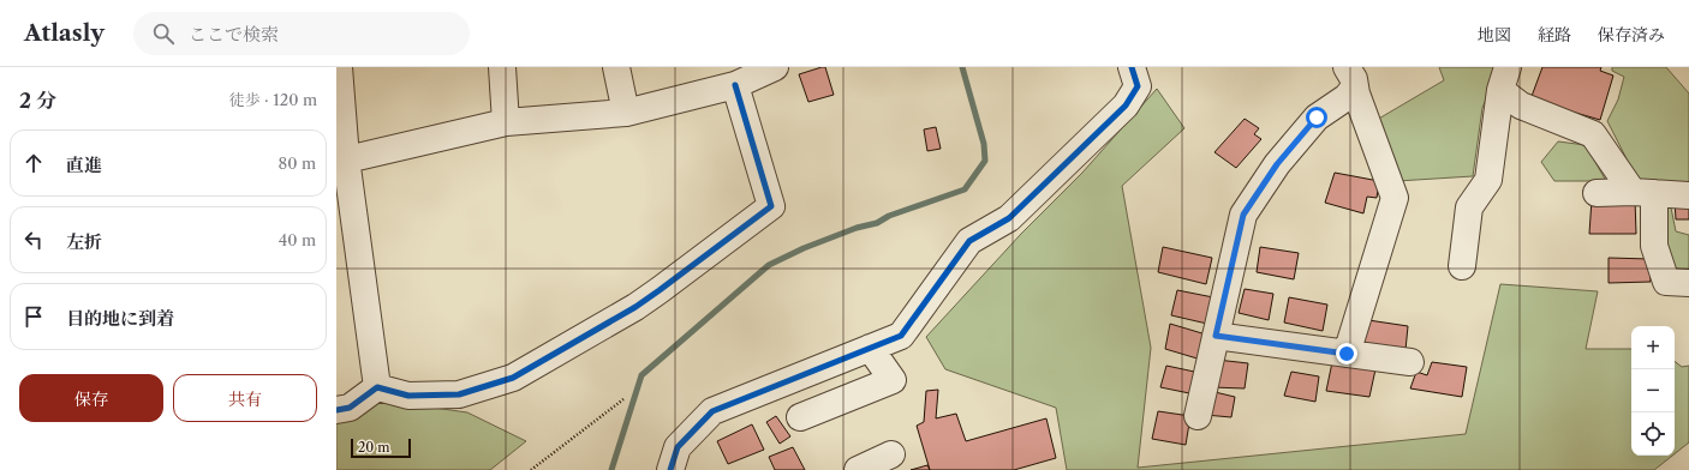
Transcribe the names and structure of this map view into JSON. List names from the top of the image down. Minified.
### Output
{"scale_bar":"20 m","page":{"header":"Atlasly","search":"ここで検索","nav":["地図","経路","保存済み"],"heading":["2 分","徒歩 · 120 m"],"list":[["直進","80 m"],["左折","40 m"],"目的地に到着"],"map_buttons":["+","−"],"buttons":["保存","共有"],"scale":"20 m"}}
